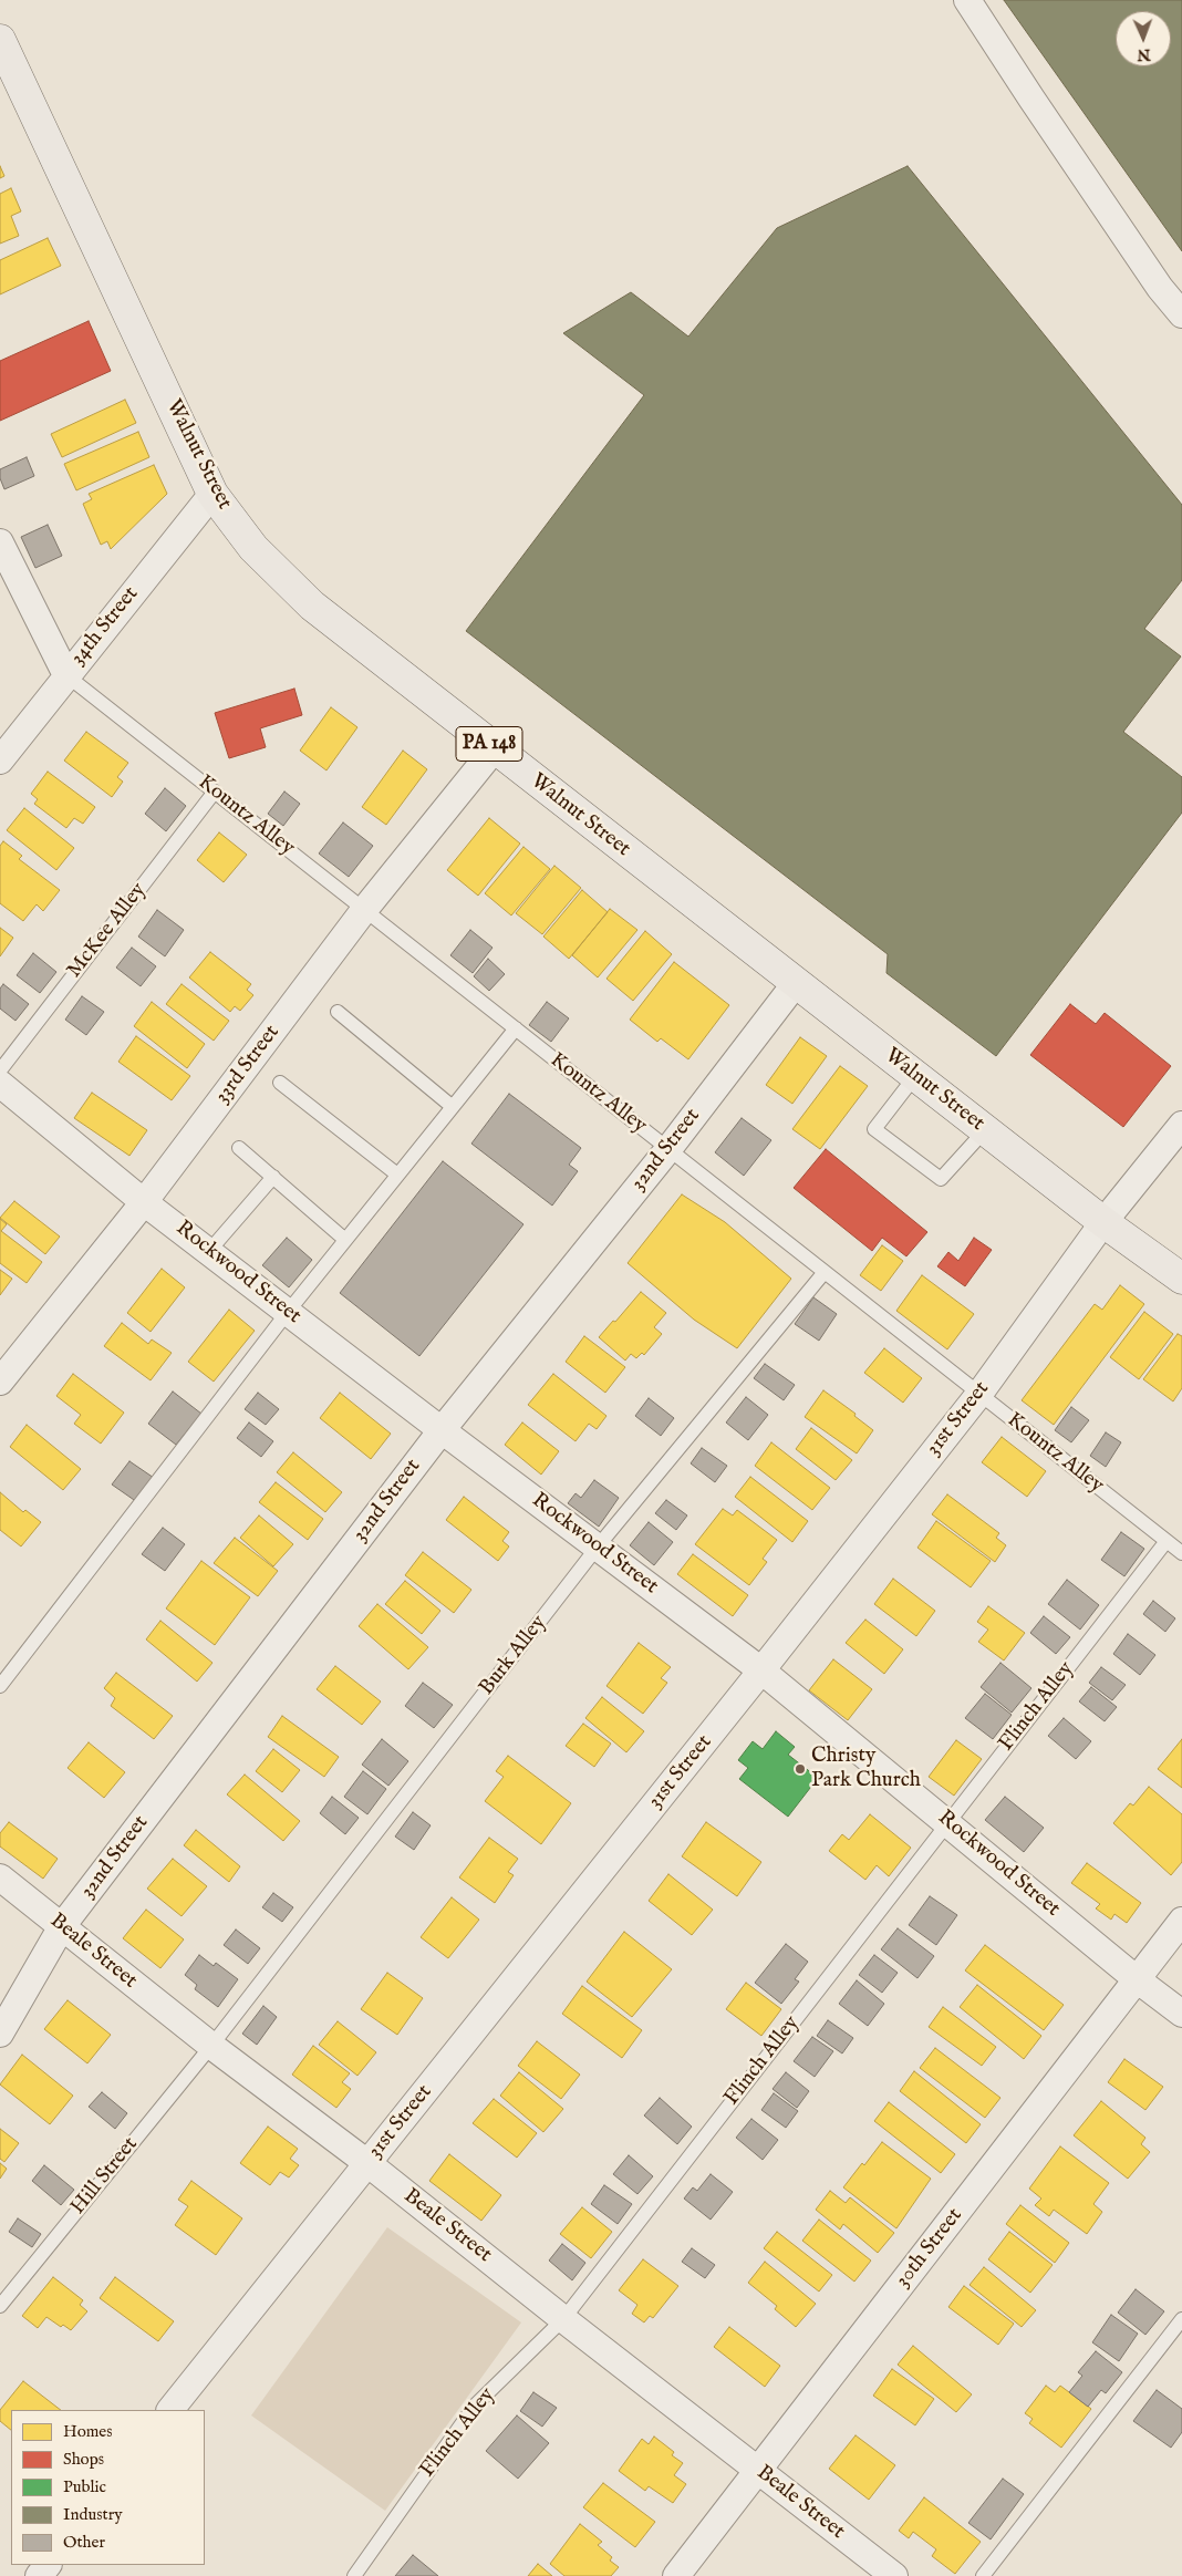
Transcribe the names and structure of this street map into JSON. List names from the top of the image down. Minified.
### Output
{"streets":{"main road":["Walnut Street","PA 148"],"street":["34th Street","33rd Street","32nd Street","Rockwood Street","31st Street","Beale Street","30th Street"],"lane":["Kountz Alley","McKee Alley","Burk Alley","Flinch Alley","Hill Street"]},"crossings":[["Walnut Street","34th Street"],["Walnut Street","33rd Street"],["Walnut Street","32nd Street"],["Walnut Street","31st Street"],["34th Street","Kountz Alley"],["Kountz Alley","McKee Alley"],["Kountz Alley","33rd Street"],["Kountz Alley","32nd Street"],["Kountz Alley","31st Street"],["Kountz Alley","Burk Alley"],["Kountz Alley","Flinch Alley"],["33rd Street","Rockwood Street"],["32nd Street","Rockwood Street"],["32nd Street","Beale Street"],["Rockwood Street","31st Street"],["Rockwood Street","Burk Alley"],["Rockwood Street","Flinch Alley"],["Rockwood Street","30th Street"],["31st Street","Beale Street"],["Burk Alley","Beale Street"],["Burk Alley","Hill Street"],["Flinch Alley","Beale Street"],["Beale Street","Hill Street"],["Beale Street","30th Street"]],"places":["Christy Park Church"],"legend":["Homes","Shops","Public","Industry","Other"],"north":"bottom"}
